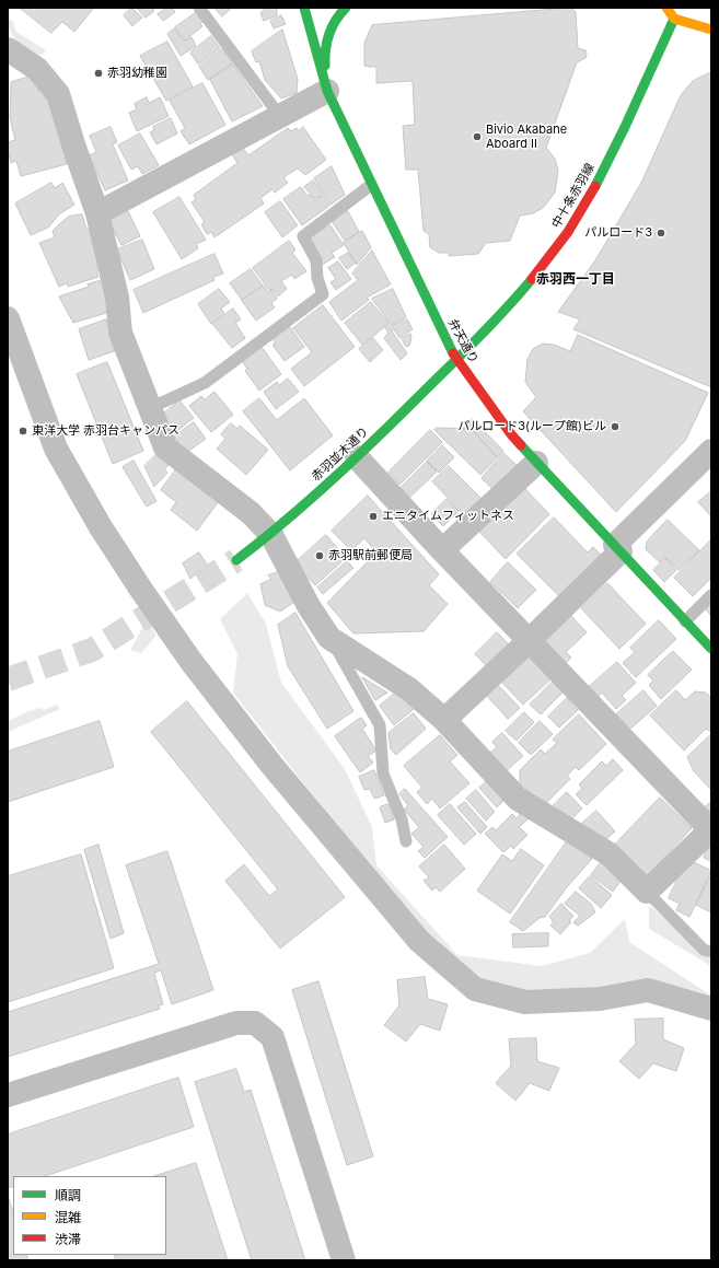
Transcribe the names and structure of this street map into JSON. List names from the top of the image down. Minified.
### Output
{"streets":{"street":["中十条赤羽線","弁天通り","赤羽並木通り"]},"crossings":[["中十条赤羽線","弁天通り"],["中十条赤羽線","赤羽並木通り"],["弁天通り","赤羽並木通り"]],"districts":["赤羽西一丁目"],"places":["赤羽幼稚園","Bivio Akabane Aboard II","パルロード3","パルロード3(ループ館)ビル","東洋大学 赤羽台キャンパス","エニタイムフィットネス","赤羽駅前郵便局"],"legend":["順調","混雑","渋滞"]}
